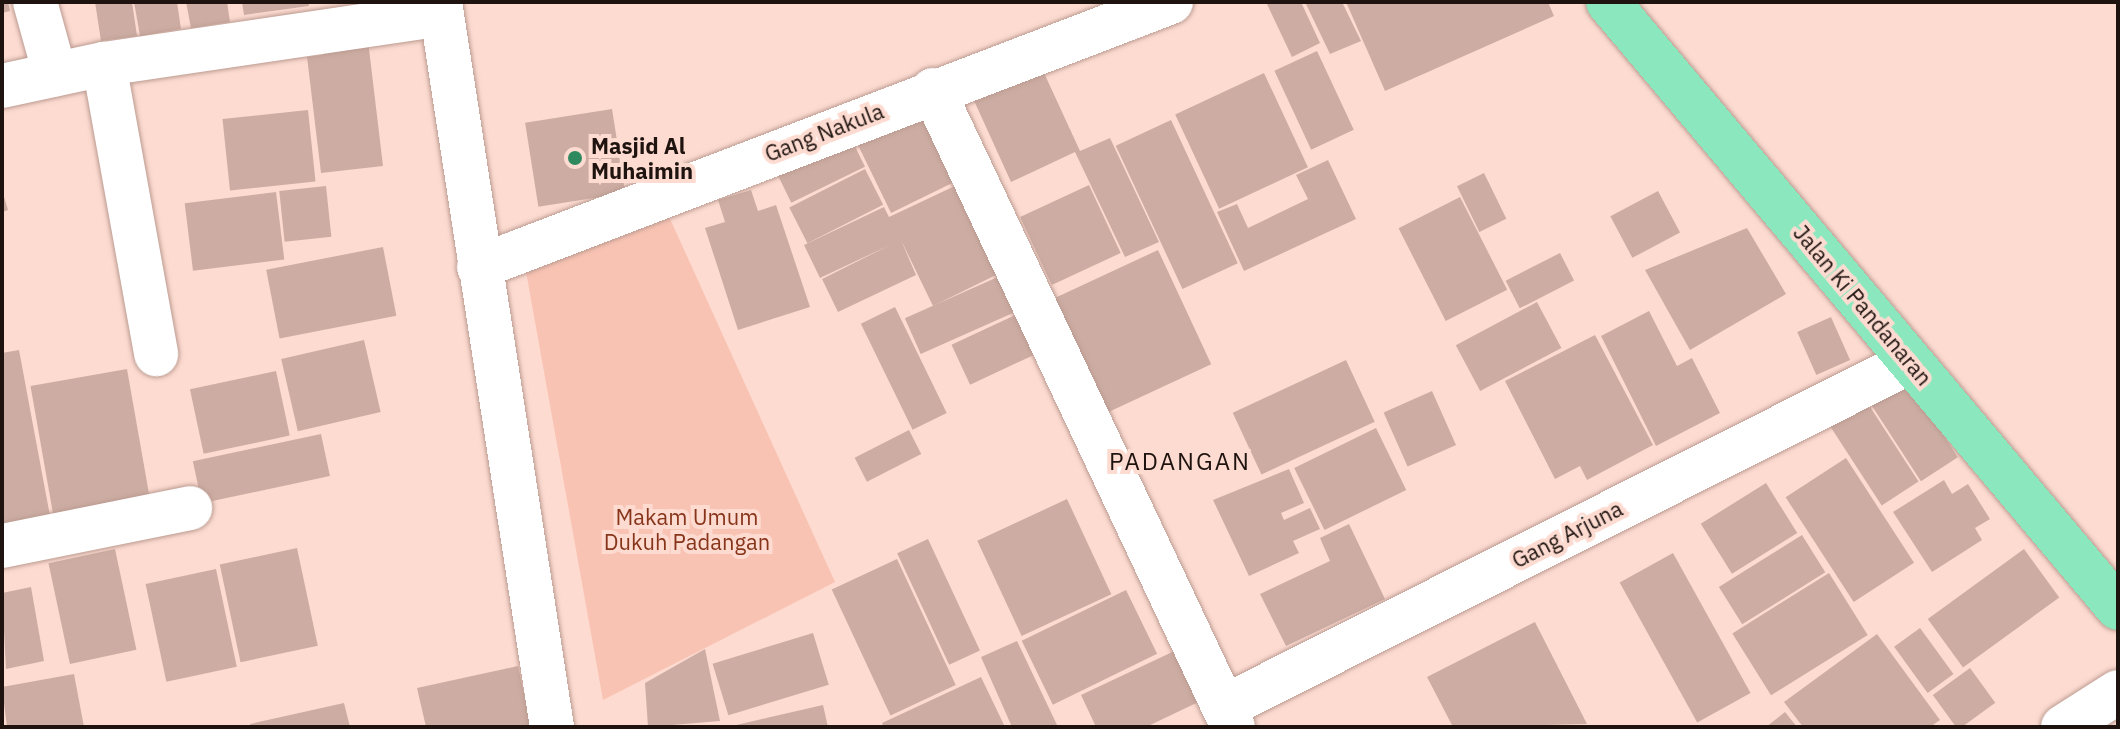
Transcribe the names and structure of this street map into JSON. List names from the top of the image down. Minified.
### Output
{"streets":{"main road":["Jalan Ki Pandanaran"],"street":["Gang Nakula","Gang Arjuna"]},"crossings":[["Jalan Ki Pandanaran","Gang Arjuna"]],"districts":["PADANGAN"],"parks":["Makam Umum Dukuh Padangan"],"places":["Masjid Al Muhaimin"]}
